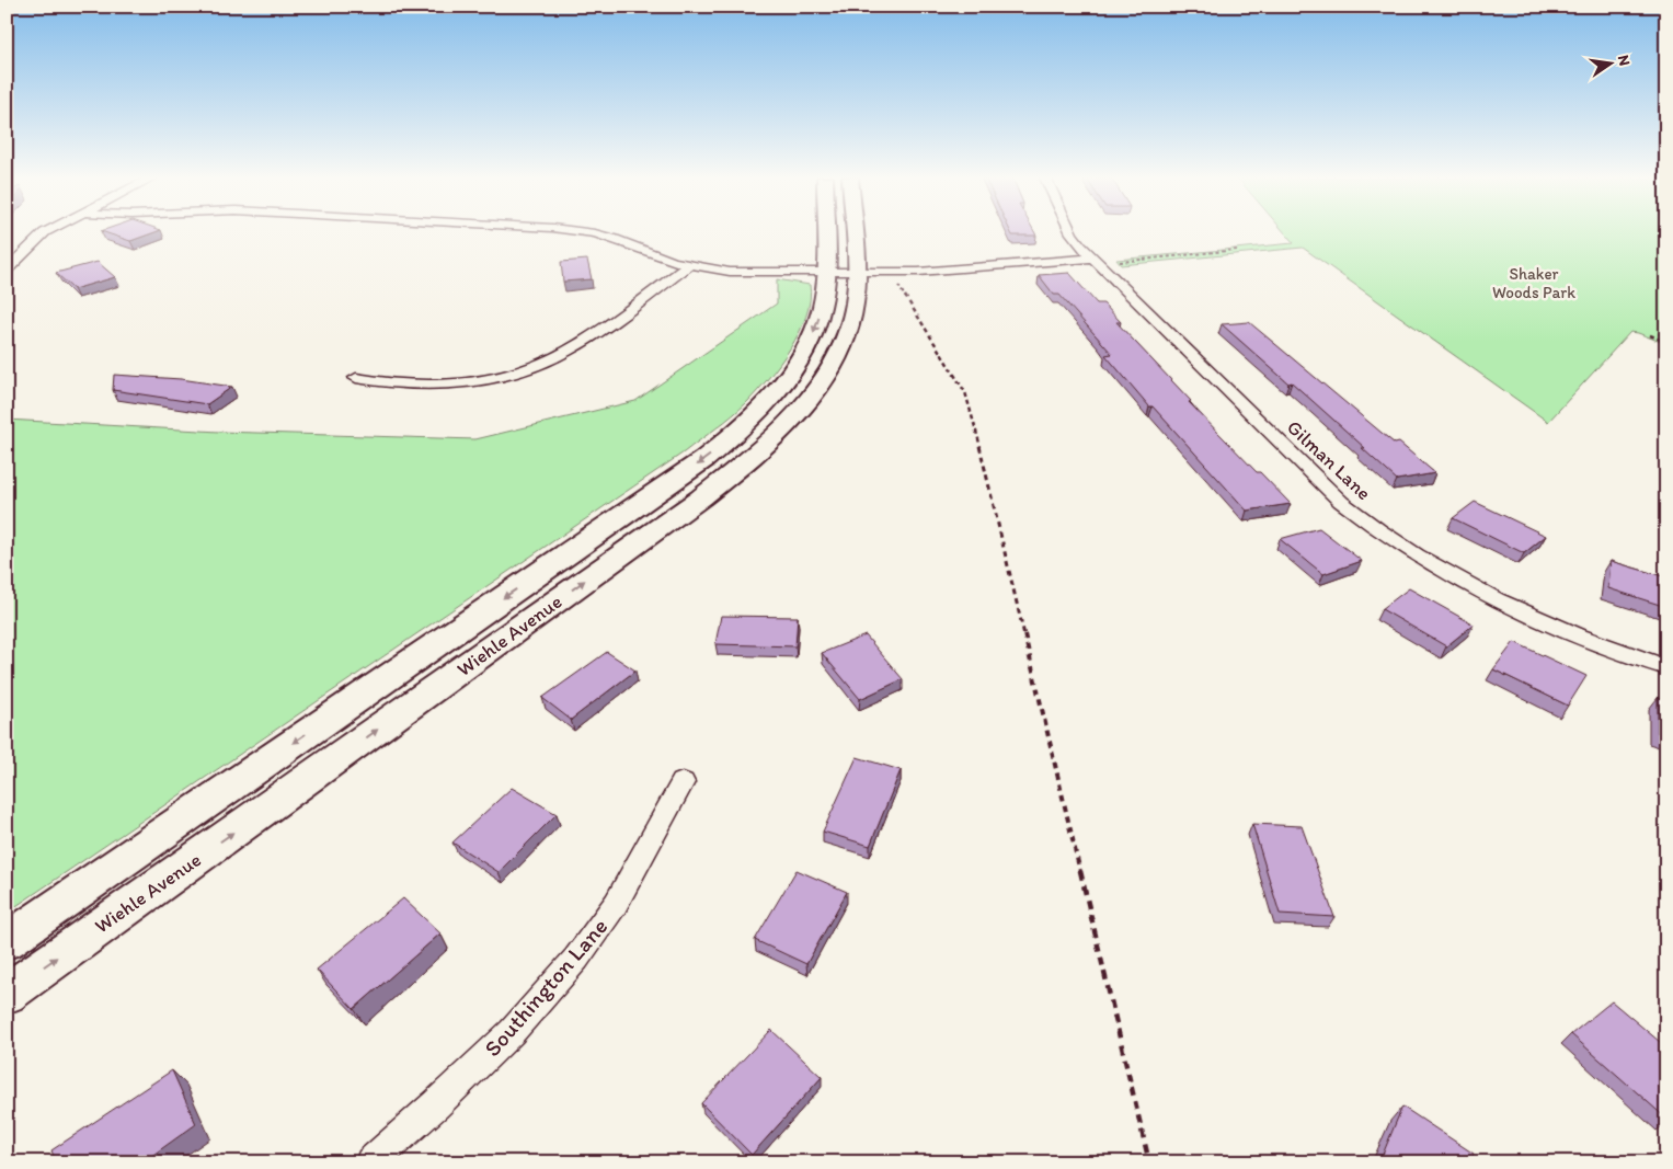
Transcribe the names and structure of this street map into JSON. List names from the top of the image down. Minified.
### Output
{"streets":{"main road":["Wiehle Avenue"],"street":["Gilman Lane","Southington Lane"]},"parks":["Shaker Woods Park"],"north":"right"}
